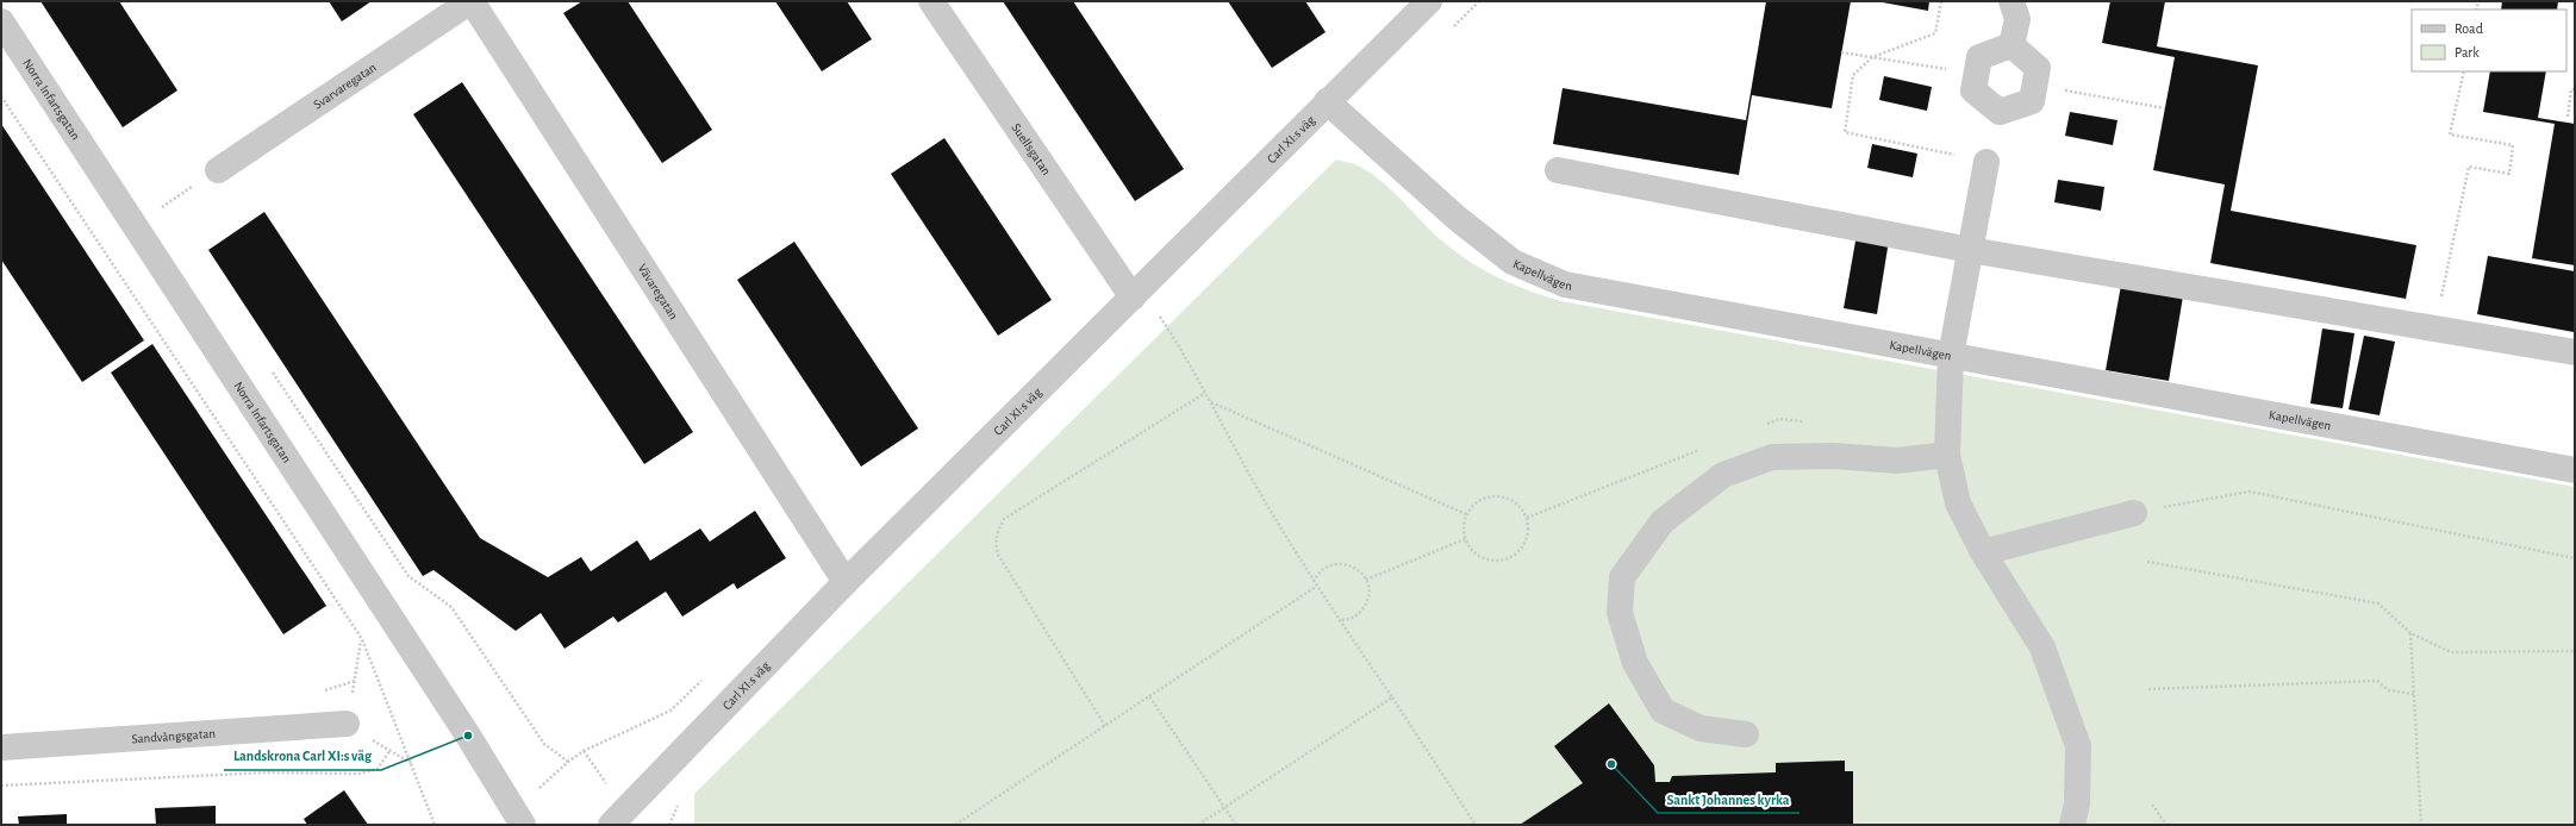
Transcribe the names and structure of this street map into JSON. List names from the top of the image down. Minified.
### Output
{"streets":{"street":["Svarvaregatan","Norra Infartsgatan","Carl XI:s väg","Suellsgatan","Kapellvägen","Vävaregatan","Sandvångsgatan"]},"crossings":[["Svarvaregatan","Vävaregatan"],["Carl XI:s väg","Suellsgatan"],["Carl XI:s väg","Kapellvägen"],["Carl XI:s väg","Vävaregatan"]],"places":["Landskrona Carl XI:s väg","Sankt Johannes kyrka"],"legend":["Road","Park"]}
